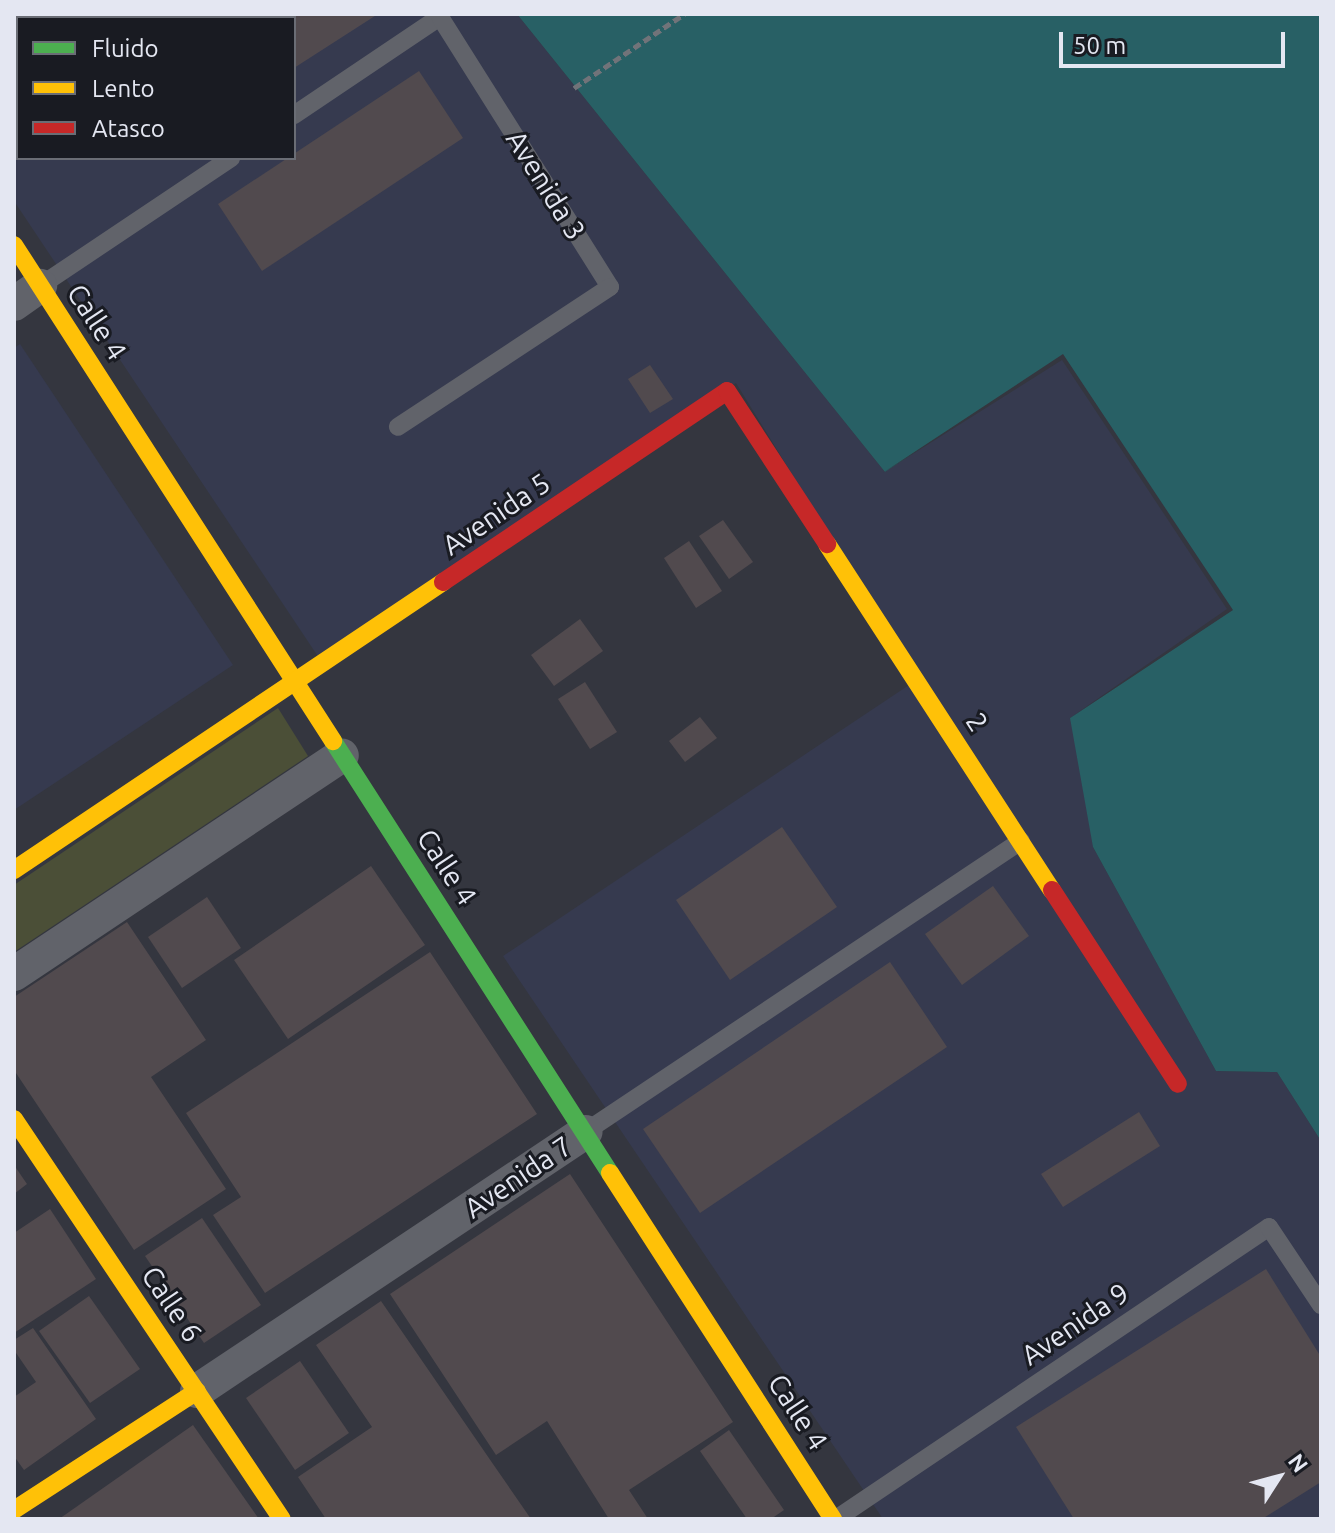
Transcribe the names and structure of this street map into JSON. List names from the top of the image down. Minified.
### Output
{"streets":{"street":["Calle 4","Avenida 5","2","Avenida 7","Calle 6"],"lane":["Avenida 3","Avenida 9"]},"crossings":[["Calle 4","Avenida 5"],["Calle 4","Avenida 7"],["Calle 4","Avenida 9"],["Avenida 5","2"],["2","Avenida 7"],["Avenida 7","Calle 6"]],"legend":["Fluido","Lento","Atasco"],"scale_bar":"50 m","north":"top right"}
